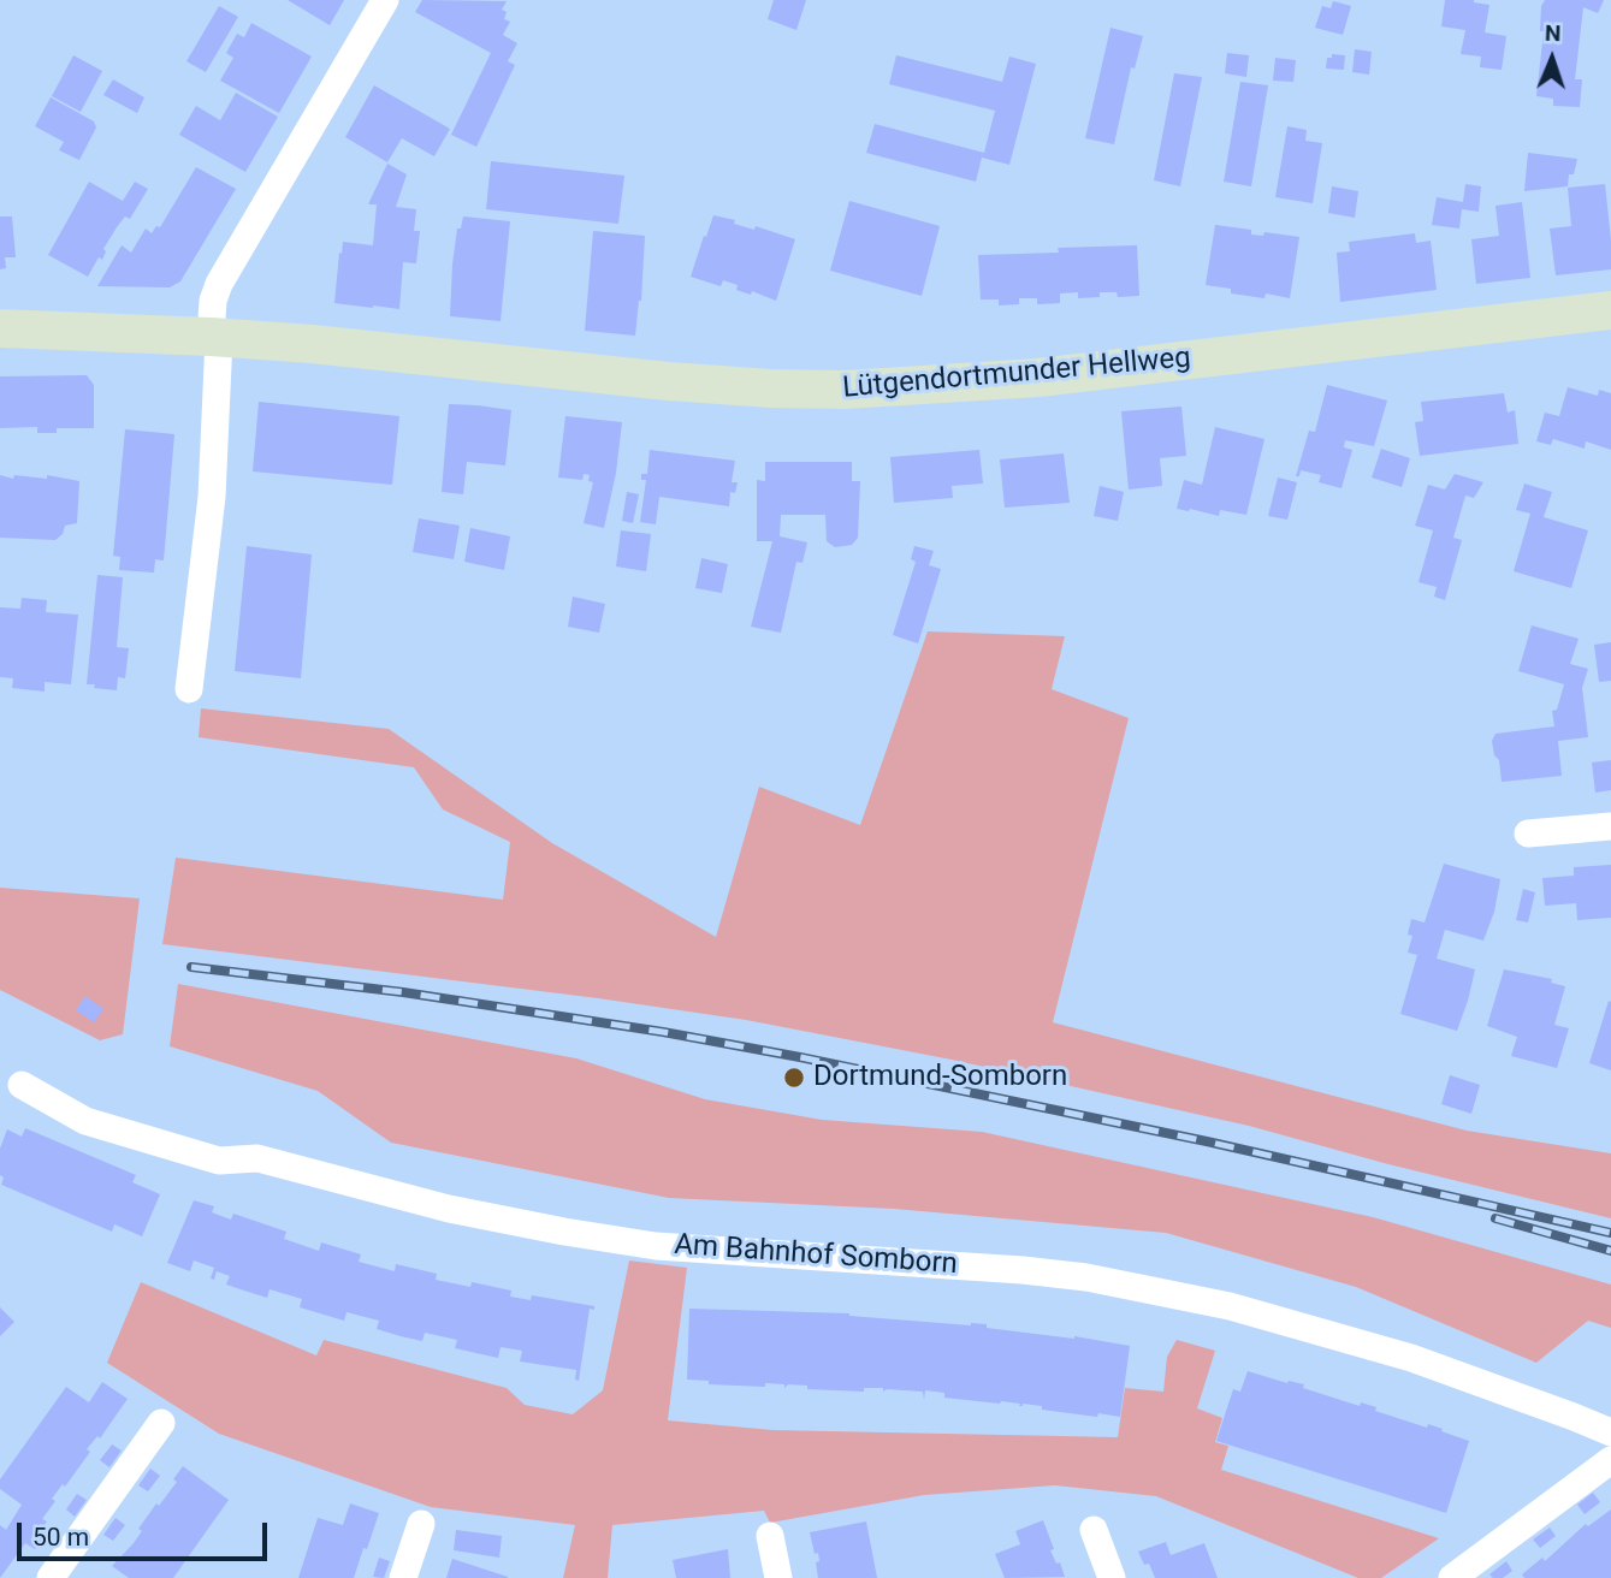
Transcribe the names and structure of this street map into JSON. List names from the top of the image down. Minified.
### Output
{"streets":{"main road":["Lütgendortmunder Hellweg"],"street":["Am Bahnhof Somborn"]},"places":["Dortmund-Somborn"],"scale_bar":"50 m","north":"top"}
